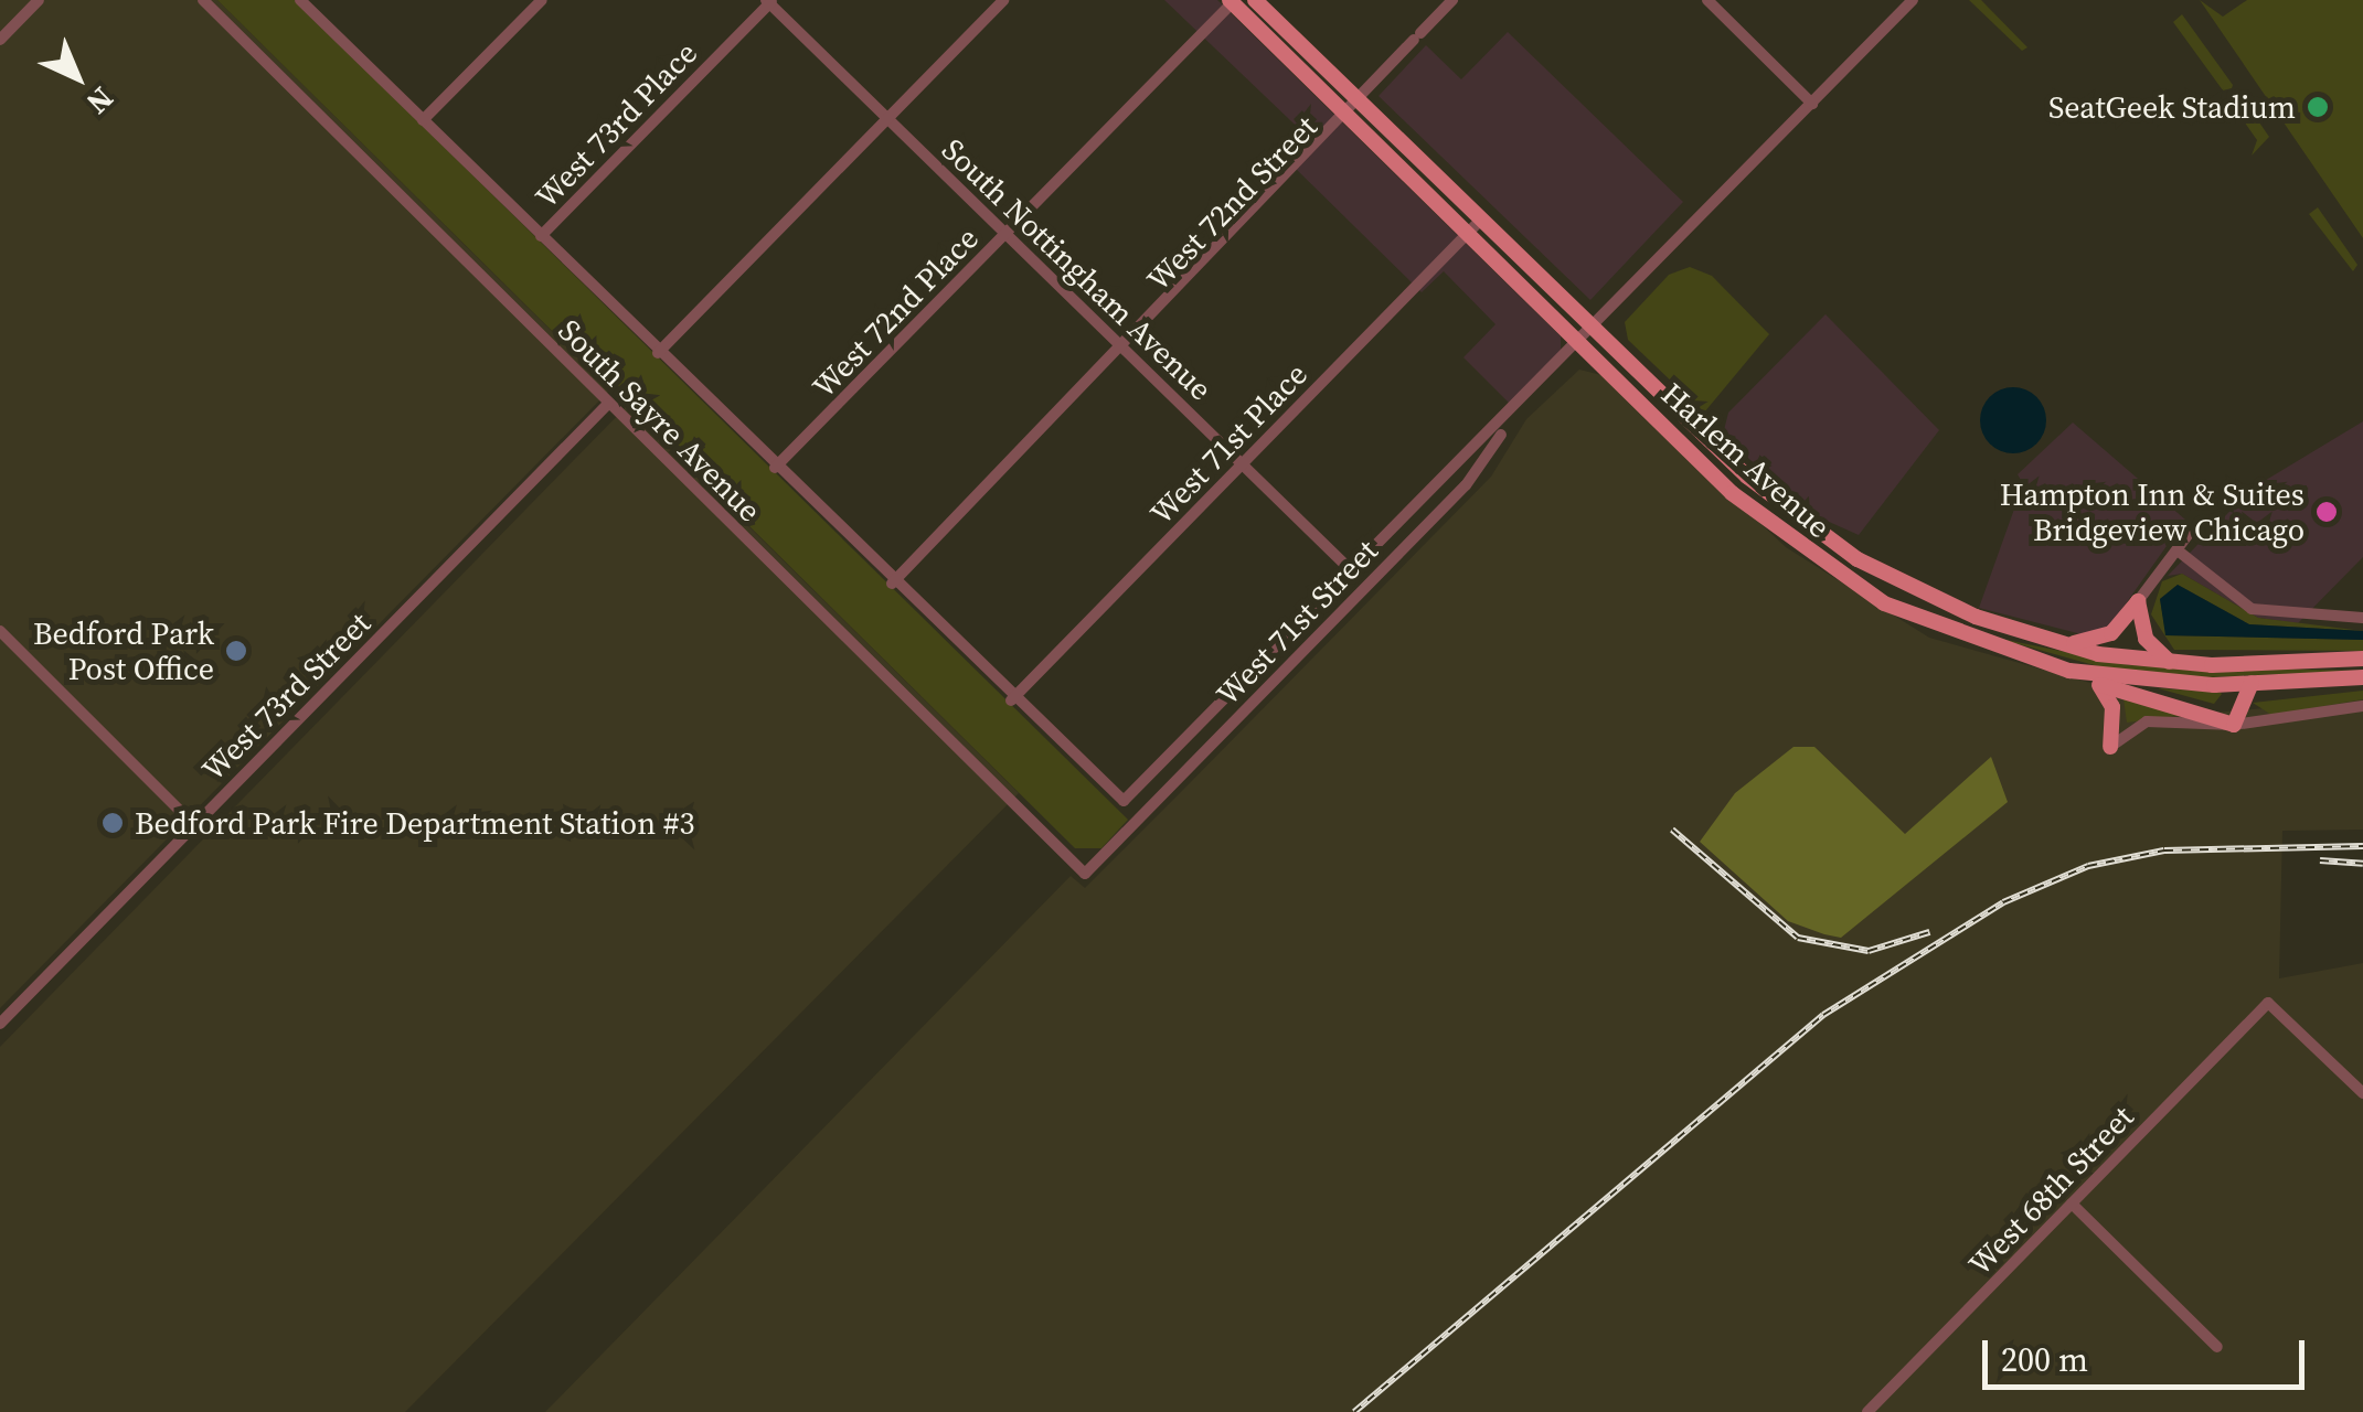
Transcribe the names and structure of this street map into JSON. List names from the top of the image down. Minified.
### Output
{"streets":{"main road":["Harlem Avenue"],"street":["West 73rd Place","West 72nd Street","South Nottingham Avenue","West 72nd Place","South Sayre Avenue","West 71st Place","West 71st Street","West 73rd Street","West 68th Street"]},"crossings":[["West 73rd Place","South Nottingham Avenue"],["West 73rd Place","South Sayre Avenue"],["West 72nd Street","South Nottingham Avenue"],["West 72nd Street","South Sayre Avenue"],["West 72nd Street","Harlem Avenue"],["South Nottingham Avenue","West 72nd Place"],["South Nottingham Avenue","West 71st Place"],["South Nottingham Avenue","West 71st Street"],["West 72nd Place","South Sayre Avenue"],["West 72nd Place","Harlem Avenue"],["South Sayre Avenue","West 71st Place"],["South Sayre Avenue","West 71st Street"],["South Sayre Avenue","West 73rd Street"],["West 71st Place","Harlem Avenue"],["Harlem Avenue","West 71st Street"]],"places":["SeatGeek Stadium","Hampton Inn & Suites Bridgeview Chicago","Bedford Park Post Office","Bedford Park Fire Department Station #3"],"scale_bar":"200 m","north":"bottom right"}
